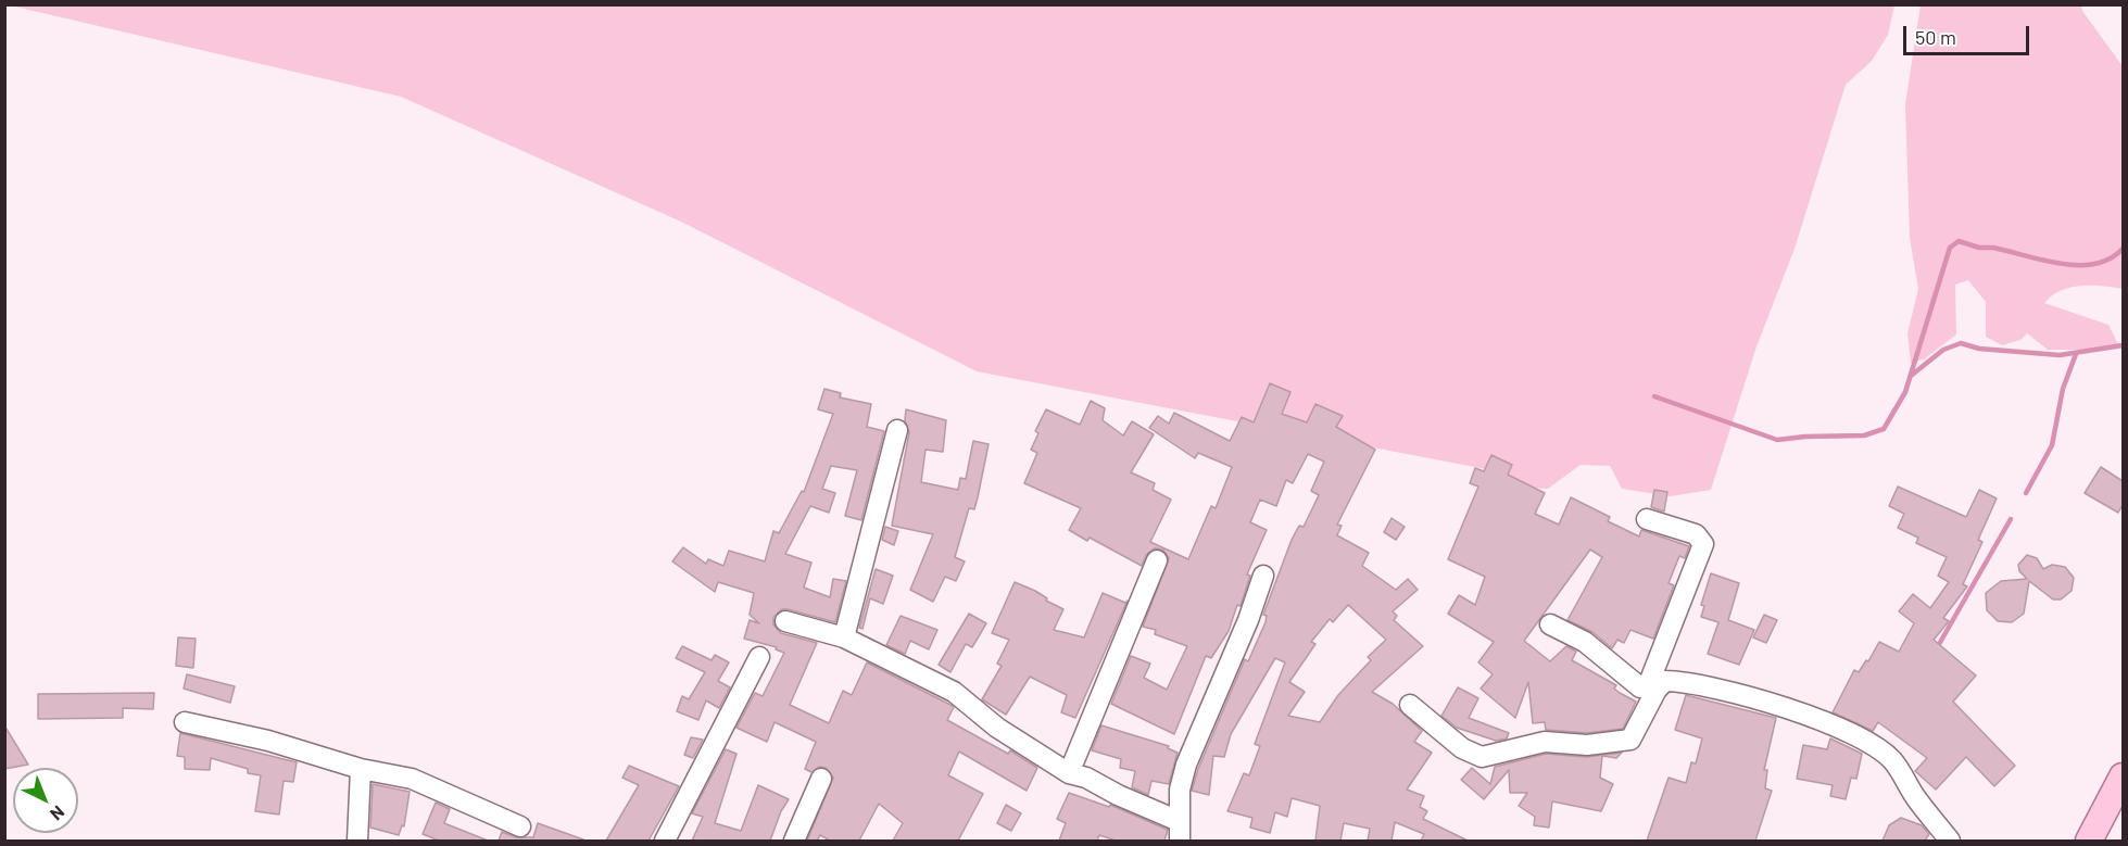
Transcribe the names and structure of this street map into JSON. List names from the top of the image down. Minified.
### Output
{"scale_bar":"50 m","north":"bottom right"}
